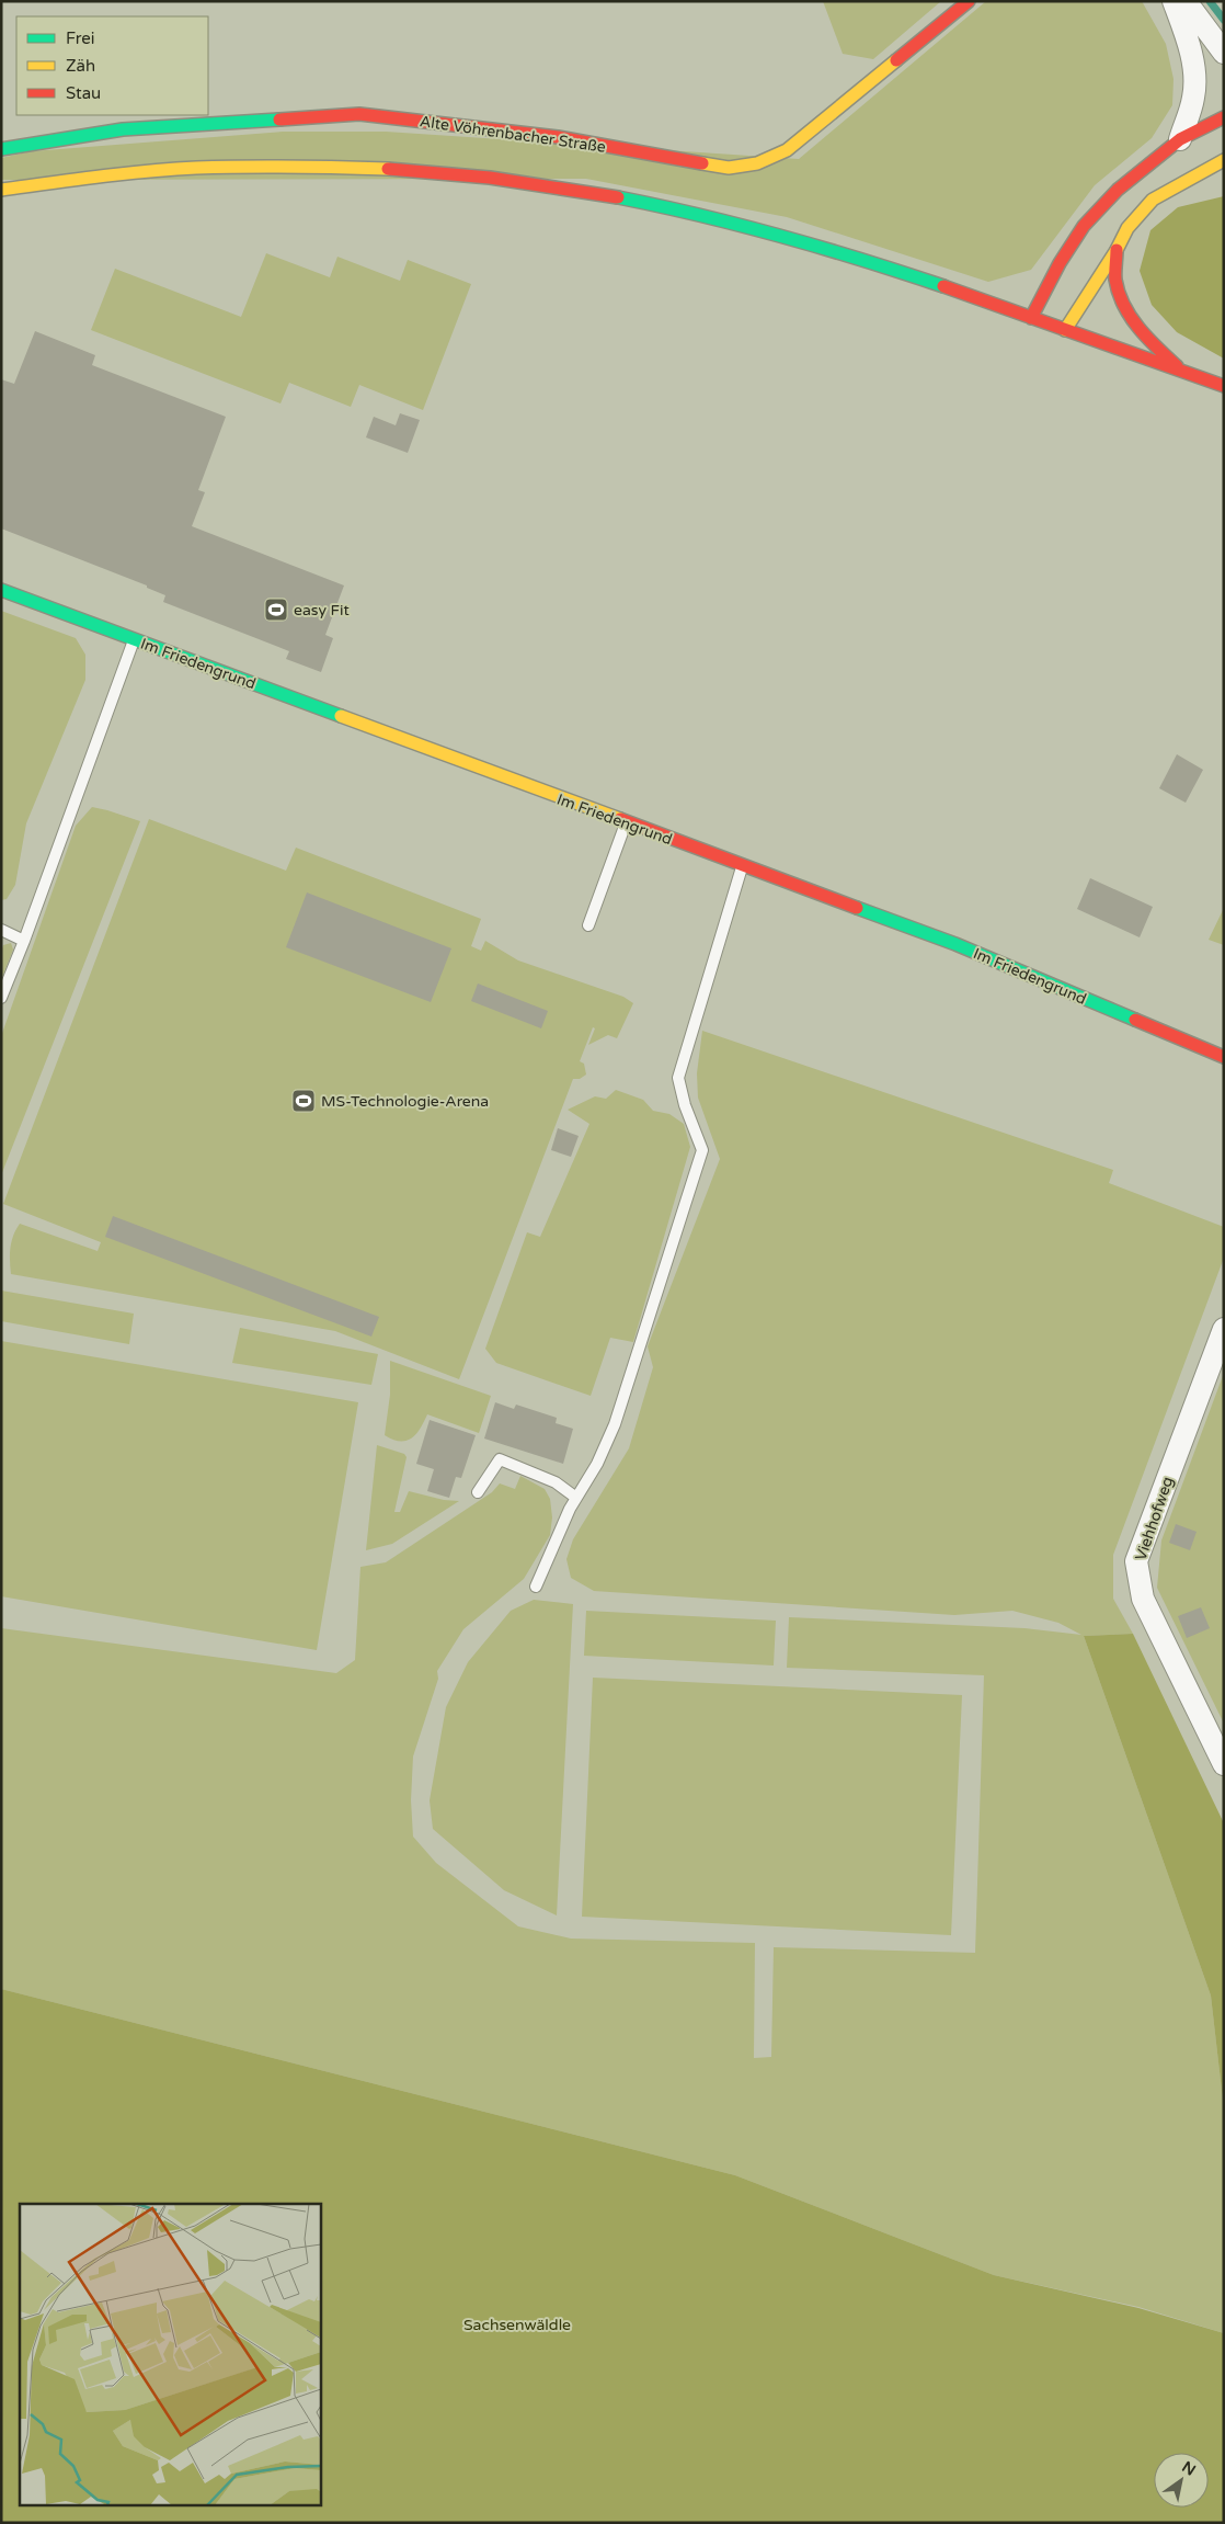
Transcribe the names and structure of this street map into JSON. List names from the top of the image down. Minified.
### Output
{"streets":{"street":["Alte Vöhrenbacher Straße","Im Friedengrund","Viehhofweg"]},"parks":["Sachsenwäldle"],"places":{"sports":["easy Fit","MS-Technologie-Arena"]},"legend":["Frei","Zäh","Stau"],"north":"top right"}
